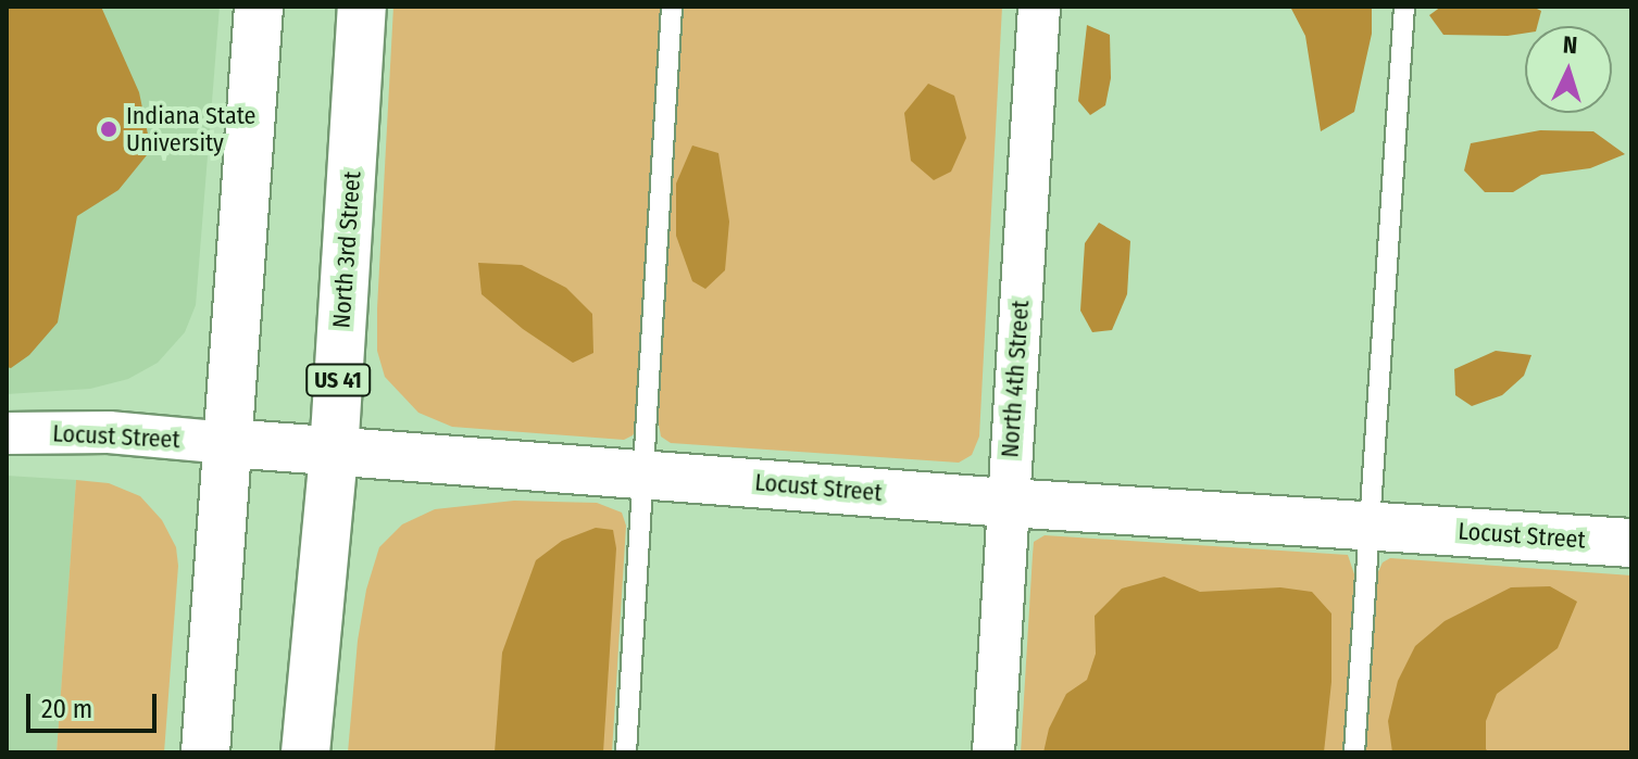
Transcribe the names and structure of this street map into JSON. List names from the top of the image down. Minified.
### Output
{"streets":{"main road":["North 3rd Street","US 41","Locust Street"],"street":["North 4th Street"]},"crossings":[["North 3rd Street","Locust Street"],["North 4th Street","Locust Street"]],"places":["Indiana State University"],"scale_bar":"20 m","north":"top"}
